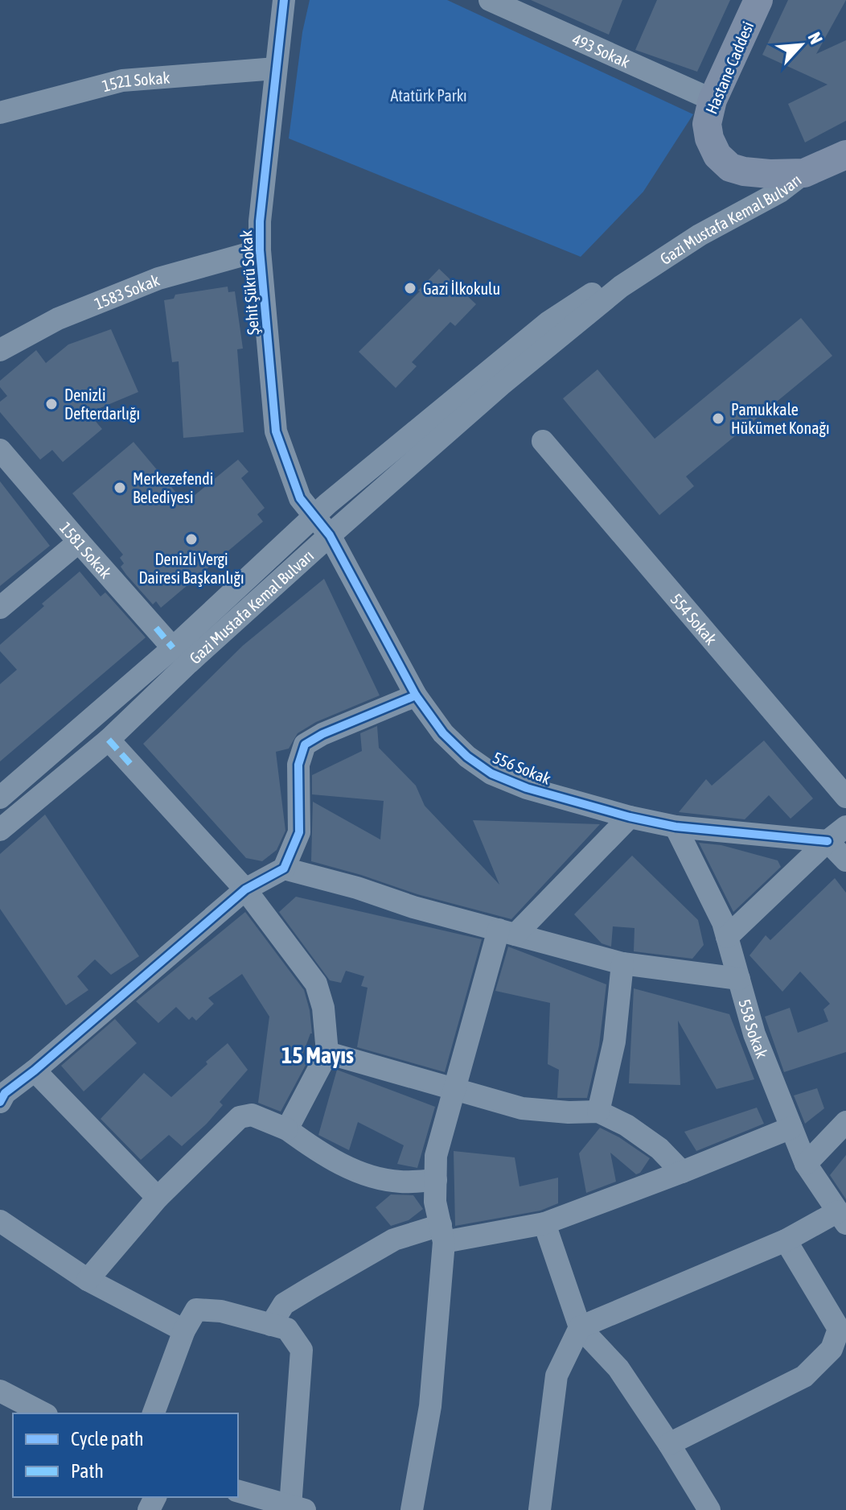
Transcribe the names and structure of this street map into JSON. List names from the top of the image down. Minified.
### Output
{"streets":{"main road":["Hastane Caddesi"],"street":["493 Sokak","1521 Sokak","Gazi Mustafa Kemal Bulvarı","Şehit Şükrü Sokak","1583 Sokak","1581 Sokak","554 Sokak","556 Sokak","558 Sokak"]},"crossings":[["493 Sokak","Hastane Caddesi"],["Hastane Caddesi","Gazi Mustafa Kemal Bulvarı"],["1521 Sokak","Şehit Şükrü Sokak"],["Gazi Mustafa Kemal Bulvarı","Şehit Şükrü Sokak"],["Gazi Mustafa Kemal Bulvarı","1581 Sokak"],["Gazi Mustafa Kemal Bulvarı","556 Sokak"],["Şehit Şükrü Sokak","1583 Sokak"],["Şehit Şükrü Sokak","556 Sokak"],["556 Sokak","558 Sokak"]],"districts":["15 Mayıs"],"parks":["Atatürk Parkı"],"places":["Gazi İlkokulu","Denizli Defterdarlığı","Pamukkale Hükümet Konağı","Merkezefendi Belediyesi","Denizli Vergi Dairesi Başkanlığı"],"legend":["Cycle path","Path"],"north":"top right"}
